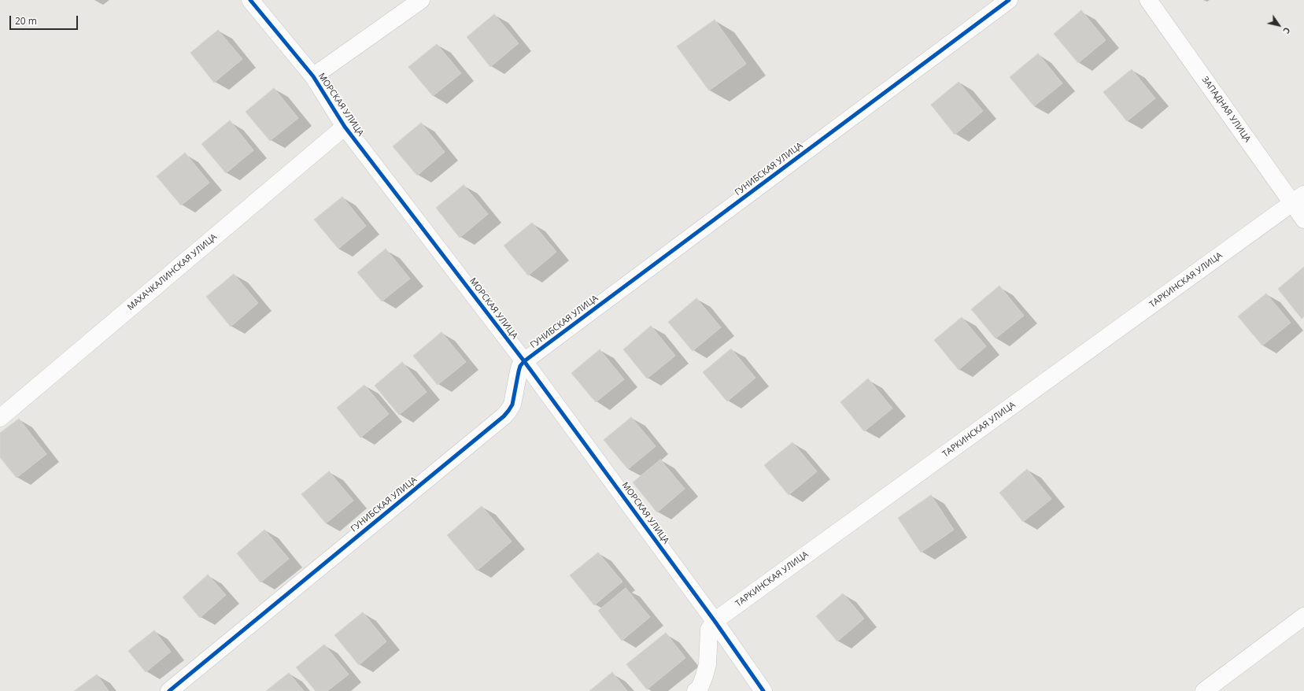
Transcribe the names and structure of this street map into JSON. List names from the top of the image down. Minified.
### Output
{"streets":{"street":["МОРСКАЯ УЛИЦА","ЗАПАДНАЯ УЛИЦА","ГУНИБСКАЯ УЛИЦА","МАХАЧКАЛИНСКАЯ УЛИЦА","ТАРКИНСКАЯ УЛИЦА"]},"crossings":[["МОРСКАЯ УЛИЦА","ГУНИБСКАЯ УЛИЦА"],["МОРСКАЯ УЛИЦА","МАХАЧКАЛИНСКАЯ УЛИЦА"],["МОРСКАЯ УЛИЦА","ТАРКИНСКАЯ УЛИЦА"],["ЗАПАДНАЯ УЛИЦА","ТАРКИНСКАЯ УЛИЦА"]],"scale_bar":"20 m","north":"bottom right"}
